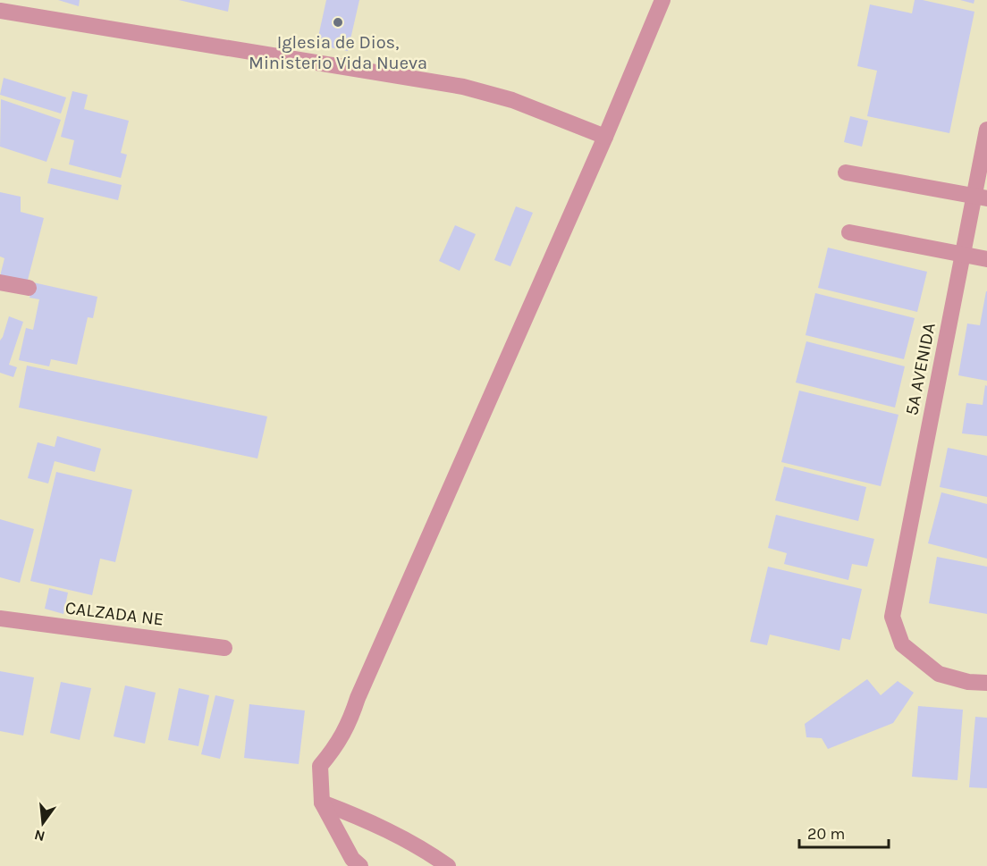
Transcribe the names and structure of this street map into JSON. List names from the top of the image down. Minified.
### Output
{"streets":{"street":["5A AVENIDA","CALZADA NE"]},"places":["Iglesia de Dios, Ministerio Vida Nueva"],"scale_bar":"20 m","north":"bottom"}
